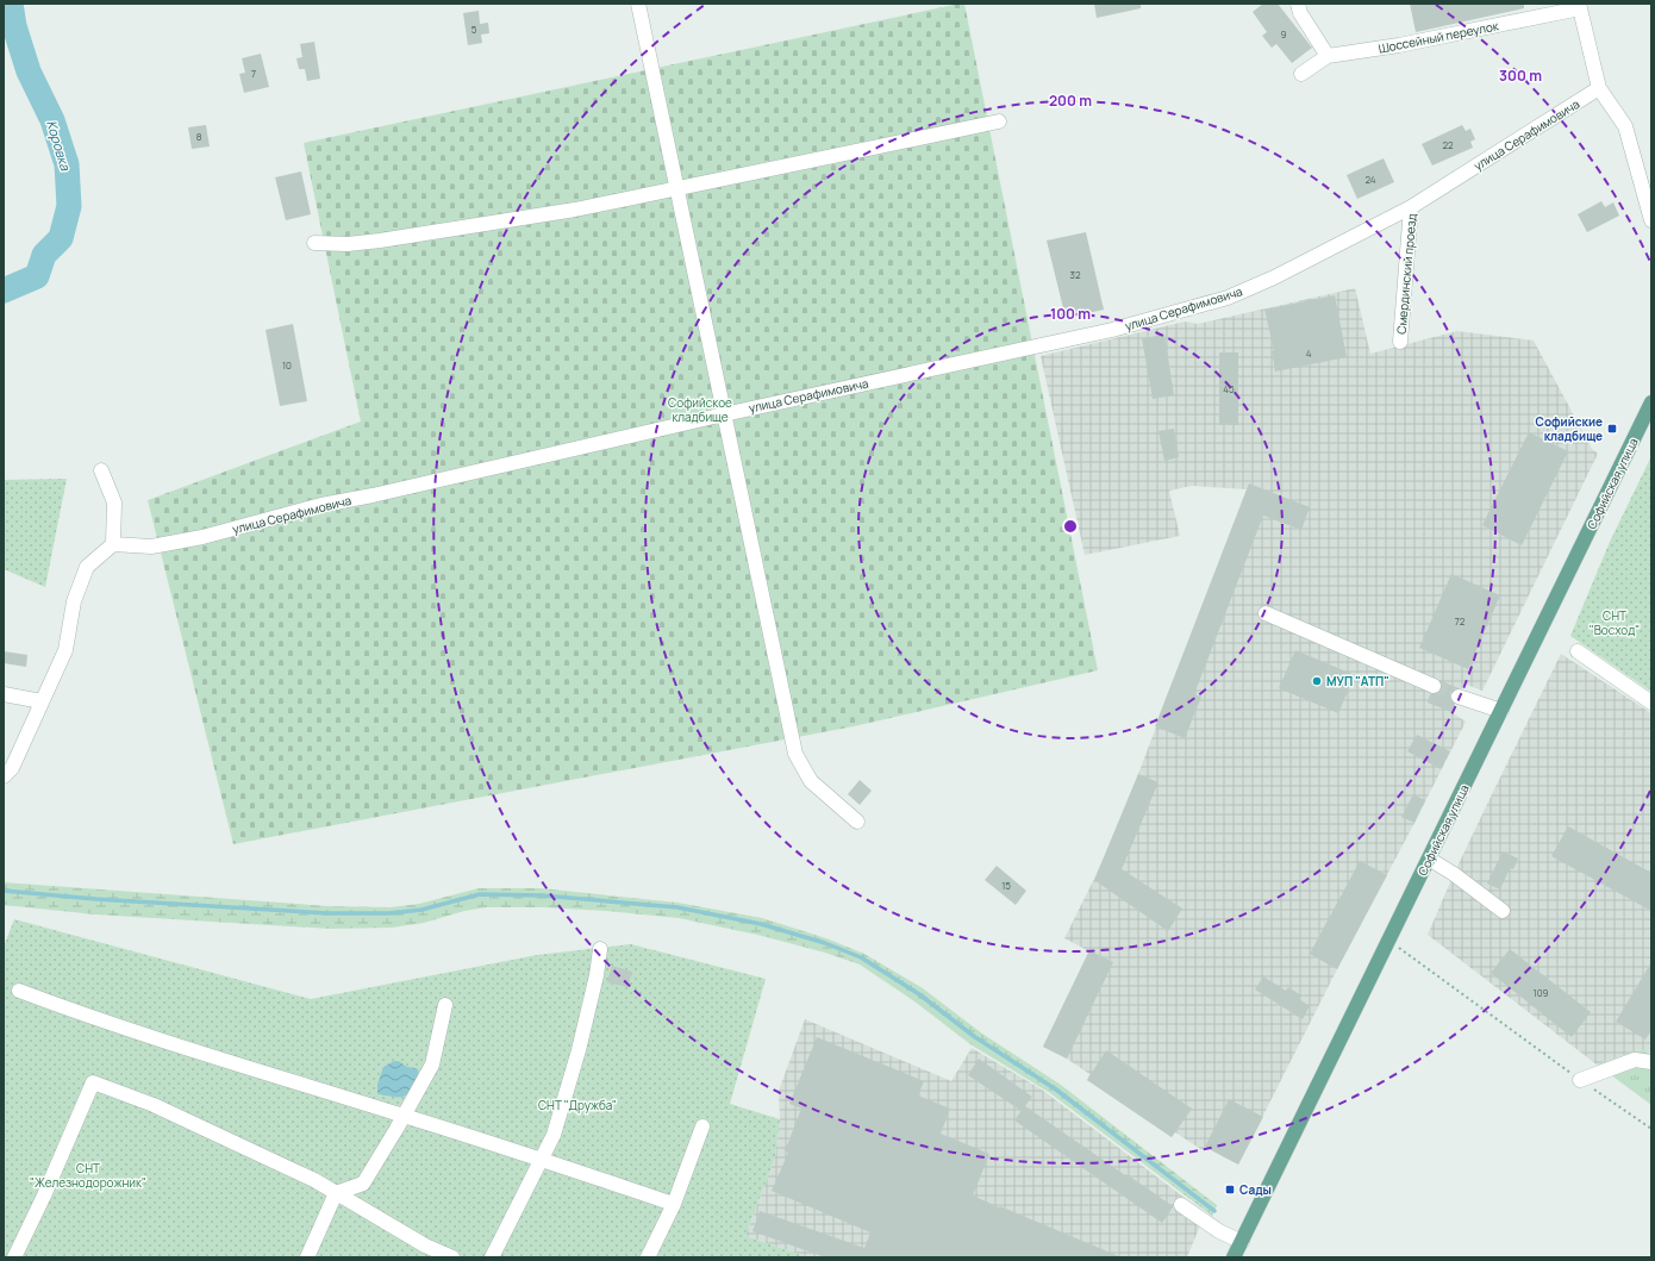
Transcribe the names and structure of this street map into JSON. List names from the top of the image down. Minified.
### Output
{"streets":{"main road":["Софийская улица"],"street":["Шоссейный переулок","улица Серафимовича","Смердинский проезд"]},"crossings":[["Шоссейный переулок","улица Серафимовича"],["улица Серафимовича","Смердинский проезд"]],"water":["Коровка"],"parks":["Софийское кладбище","СНТ \"Восход\"","СНТ \"Дружба\"","СНТ \"Железнодорожник\""],"places":{"transit":["Софийские кладбище","Сады"],"other":["МУП \"АТП\""]},"house_numbers":["5","9","7","8","22","24","32","4","10","45","72","15","109"],"rings":["300 m","200 m","100 m"]}
